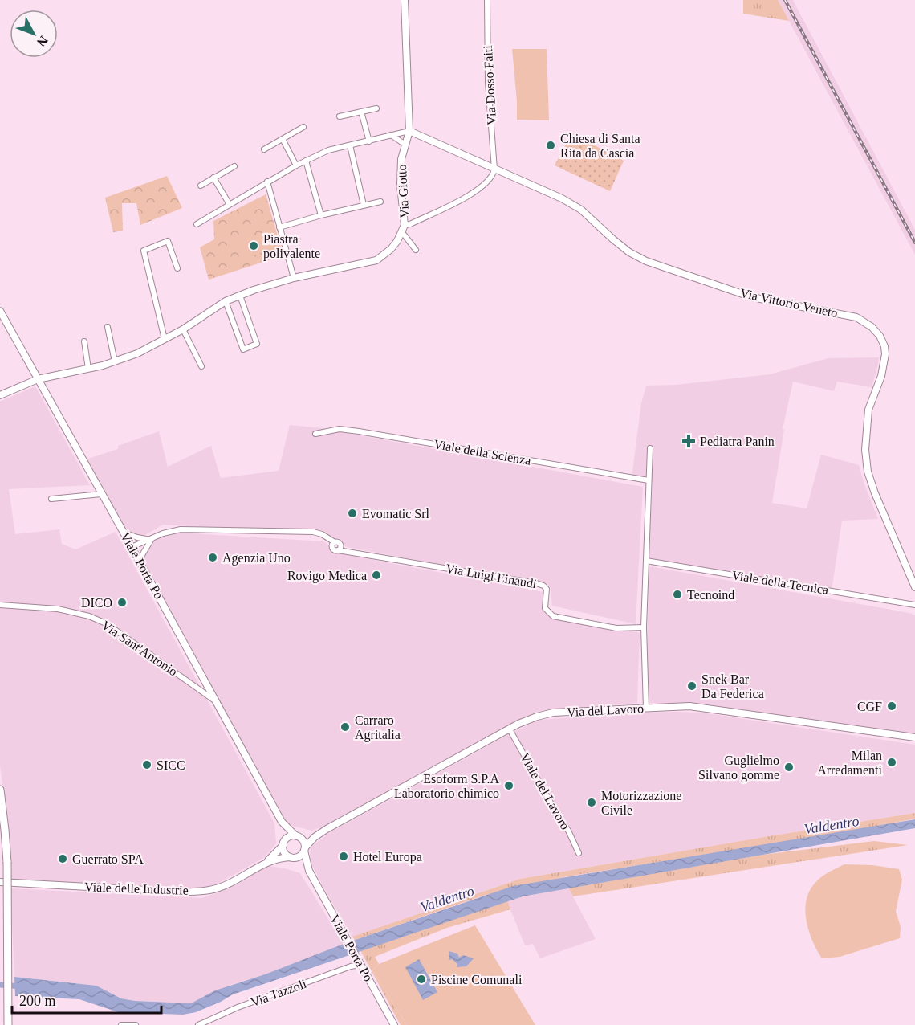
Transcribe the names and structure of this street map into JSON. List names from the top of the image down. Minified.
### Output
{"streets":{"main road":["Via Giotto","Via Vittorio Veneto","Viale Porta Po","Via del Lavoro","Viale delle Industrie"],"street":["Via Dosso Faiti","Viale della Scienza","Via Luigi Einaudi","Viale della Tecnica","Via Sant'Antonio","Viale del Lavoro","Via Tazzoli"]},"crossings":[["Via Dosso Faiti","Via Vittorio Veneto"],["Via Giotto","Via Vittorio Veneto"],["Via Giotto","Viale Porta Po"],["Viale Porta Po","Via Sant'Antonio"],["Viale Porta Po","Viale delle Industrie"],["Viale Porta Po","Via Tazzoli"],["Via del Lavoro","Viale del Lavoro"]],"water":["Valdentro"],"places":{"other":["Chiesa di Santa Rita da Cascia","Piastra polivalente","Evomatic Srl","Agenzia Uno","Rovigo Medica","Tecnoind","DICO","Snek Bar Da Federica","CGF","Carraro Agritalia","Milan Arredamenti","SICC","Guglielmo Silvano gomme","Esoform S.P.A Laboratorio chimico","Motorizzazione Civile","Hotel Europa","Guerrato SPA","Piscine Comunali"],"health":["Pediatra Panin"]},"scale_bar":"200 m","north":"bottom right"}
